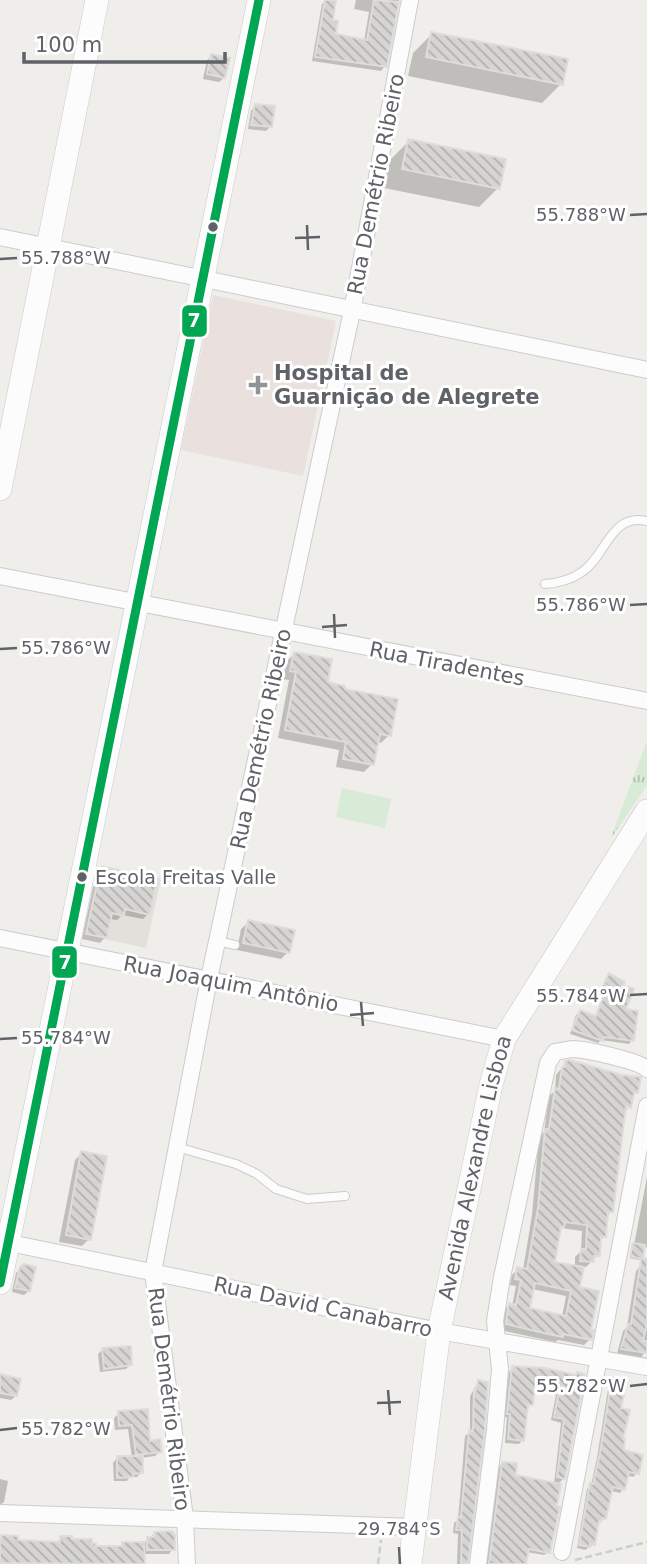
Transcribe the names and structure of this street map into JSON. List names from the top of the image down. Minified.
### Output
{"streets":{"street":["Rua Demétrio Ribeiro","Rua Tiradentes","Rua Joaquim Antônio","Avenida Alexandre Lisboa","Rua David Canabarro"]},"crossings":[["Rua Demétrio Ribeiro","Rua Tiradentes"],["Rua Demétrio Ribeiro","Rua Joaquim Antônio"],["Rua Demétrio Ribeiro","Rua David Canabarro"],["Rua Joaquim Antônio","Avenida Alexandre Lisboa"],["Avenida Alexandre Lisboa","Rua David Canabarro"]],"places":{"health":["Hospital de Guarnição de Alegrete"],"other":["Escola Freitas Valle"]},"lines":["transit line 7"],"scale_bar":"100 m","coordinates":["55.788°W","55.786°W","55.784°W","55.782°W","29.784°S"]}
